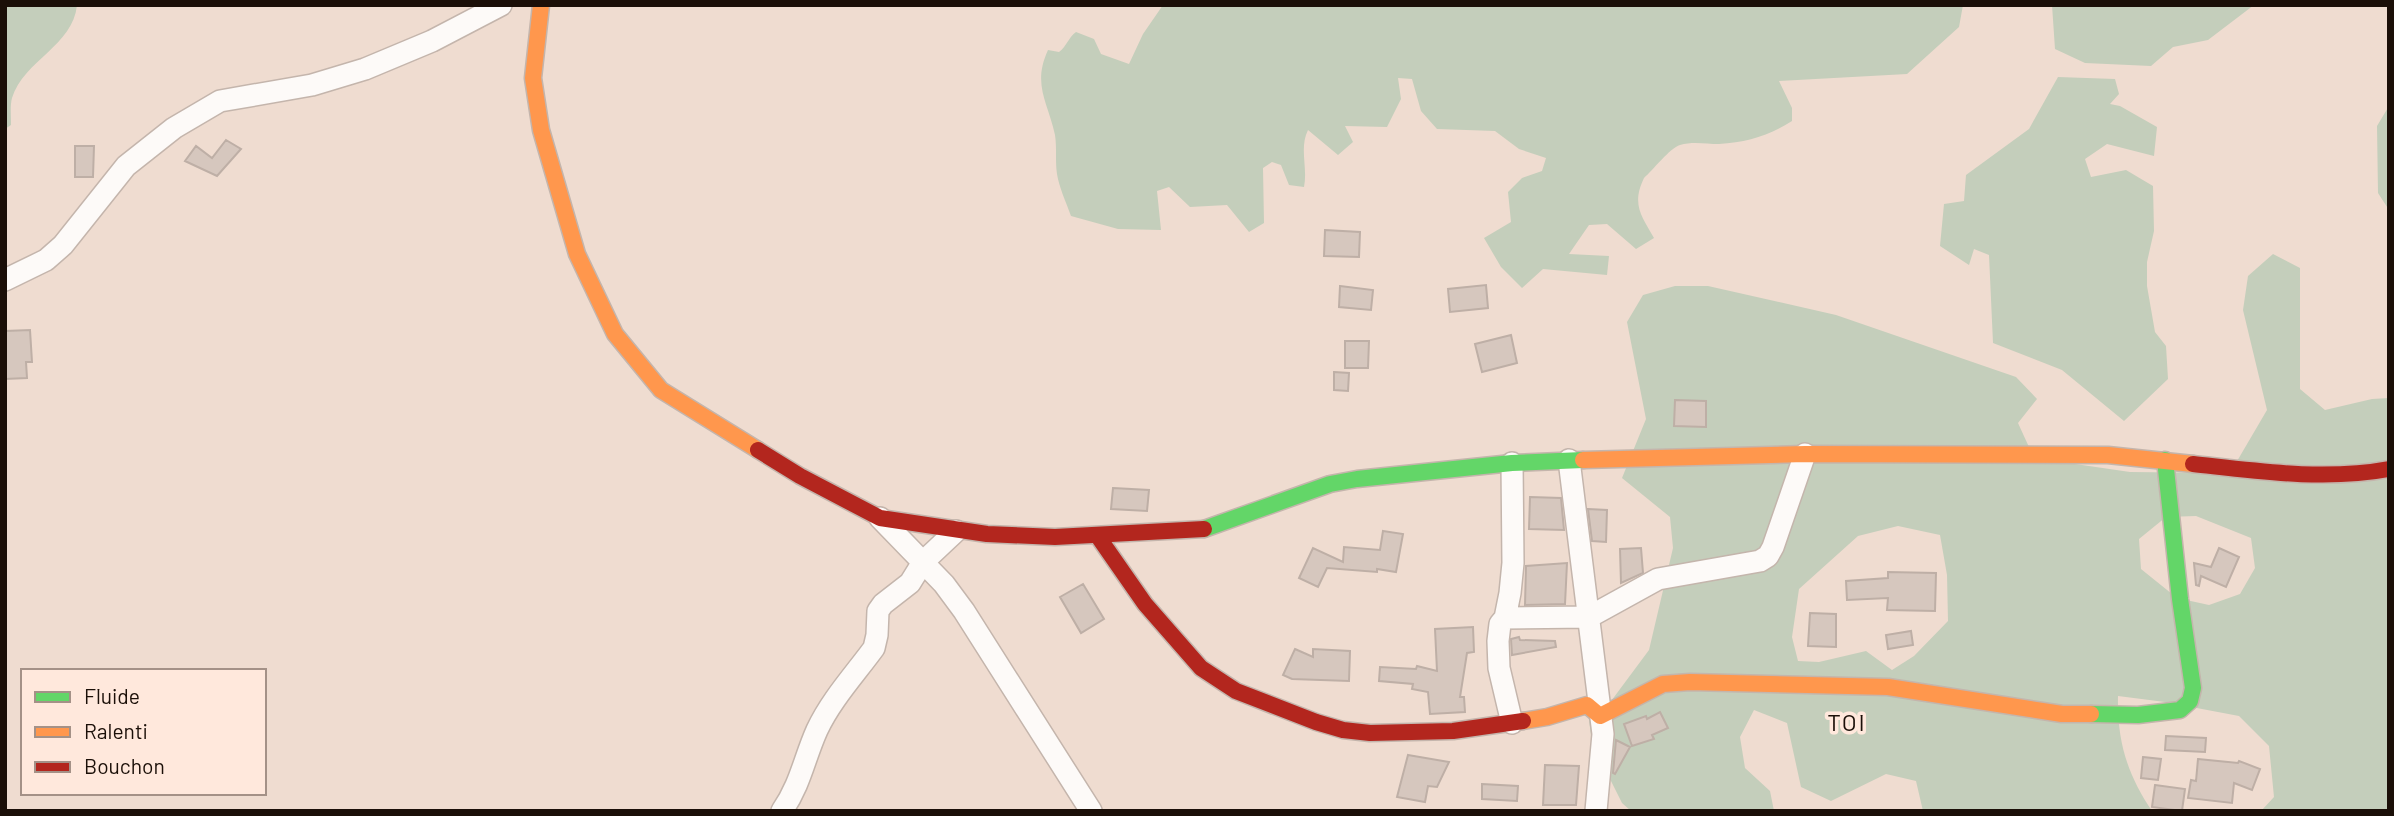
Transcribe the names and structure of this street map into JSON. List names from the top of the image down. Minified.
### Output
{"districts":["TOI"],"legend":["Fluide","Ralenti","Bouchon"]}
